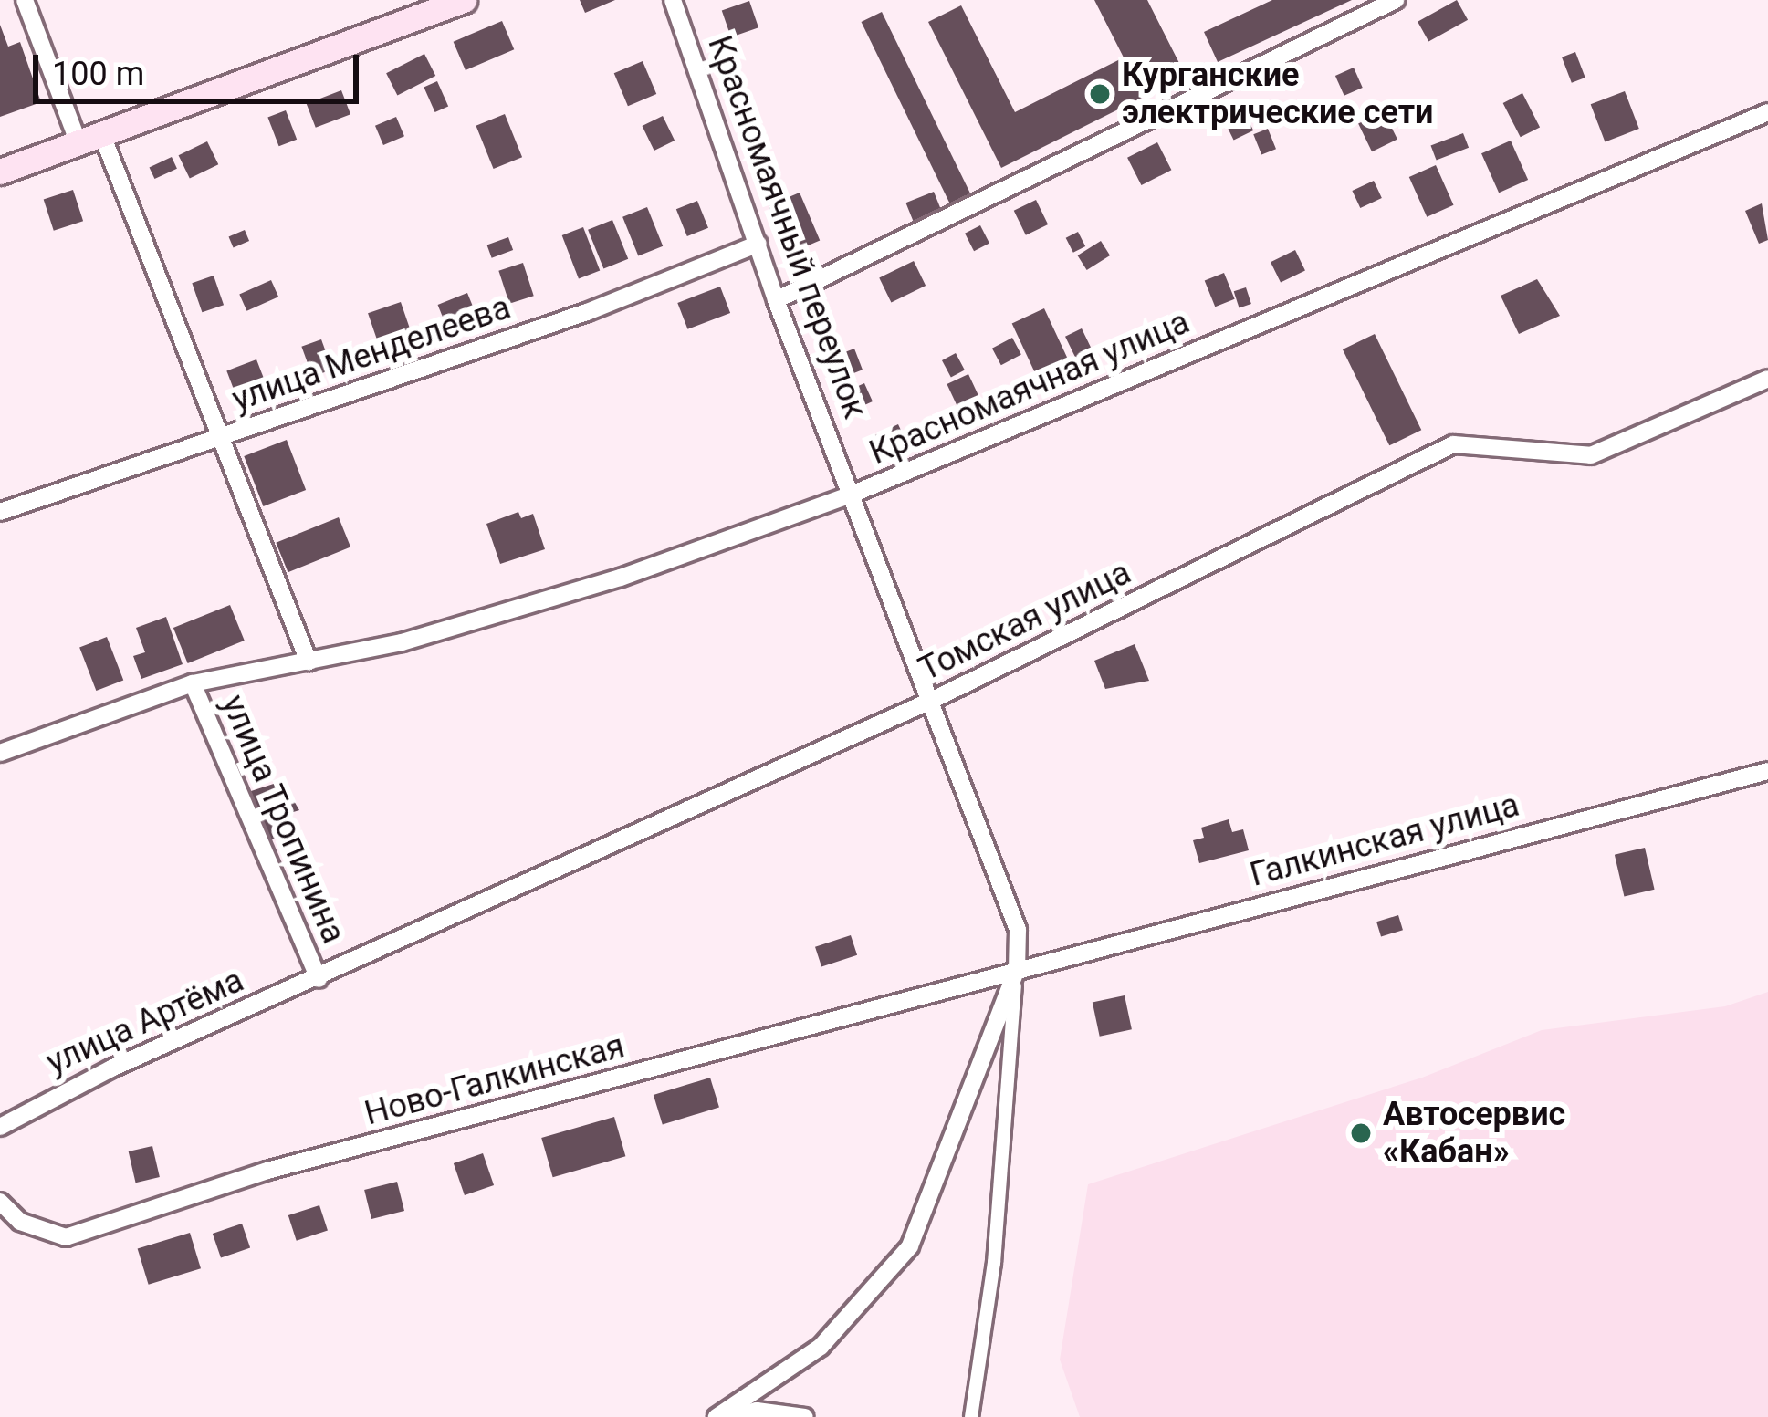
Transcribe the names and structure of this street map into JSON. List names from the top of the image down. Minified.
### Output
{"streets":{"street":["Красномаячный переулок","улица Менделеева","Красномаячная улица","Томская улица","улица Тропинина","Галкинская улица","улица Артёма","Ново-Галкинская"]},"crossings":[["Красномаячный переулок","улица Менделеева"],["Красномаячный переулок","Красномаячная улица"],["Красномаячный переулок","Томская улица"],["Красномаячный переулок","Галкинская улица"],["Красномаячный переулок","Ново-Галкинская"],["Красномаячная улица","улица Тропинина"],["Томская улица","улица Тропинина"],["Томская улица","улица Артёма"],["улица Тропинина","улица Артёма"],["Галкинская улица","Ново-Галкинская"]],"places":["Курганские электрические сети","Автосервис «Кабан»"],"scale_bar":"100 m"}
